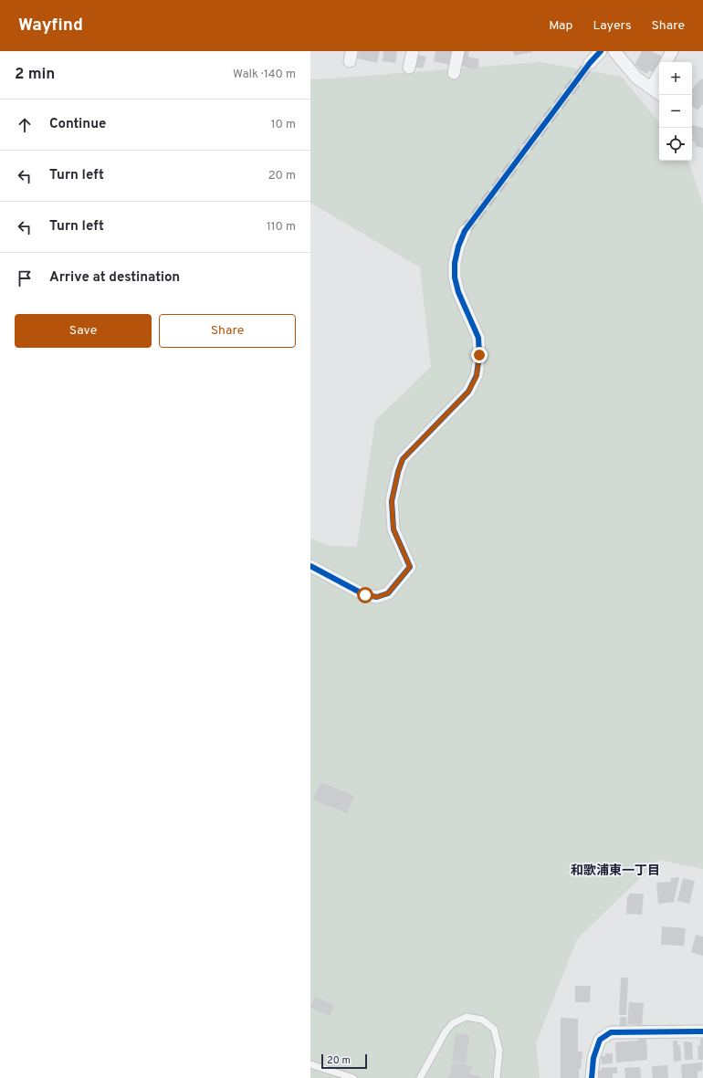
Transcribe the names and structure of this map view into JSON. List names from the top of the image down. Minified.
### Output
{"districts":["和歌浦東一丁目"],"scale_bar":"20 m","page":{"header":"Wayfind","nav":["Map","Layers","Share"],"heading":["2 min","Walk · 140 m"],"map_buttons":["+","−"],"list":[["Continue","10 m"],["Turn left","20 m"],["Turn left","110 m"],"Arrive at destination"],"buttons":["Save","Share"],"scale":"20 m"}}
